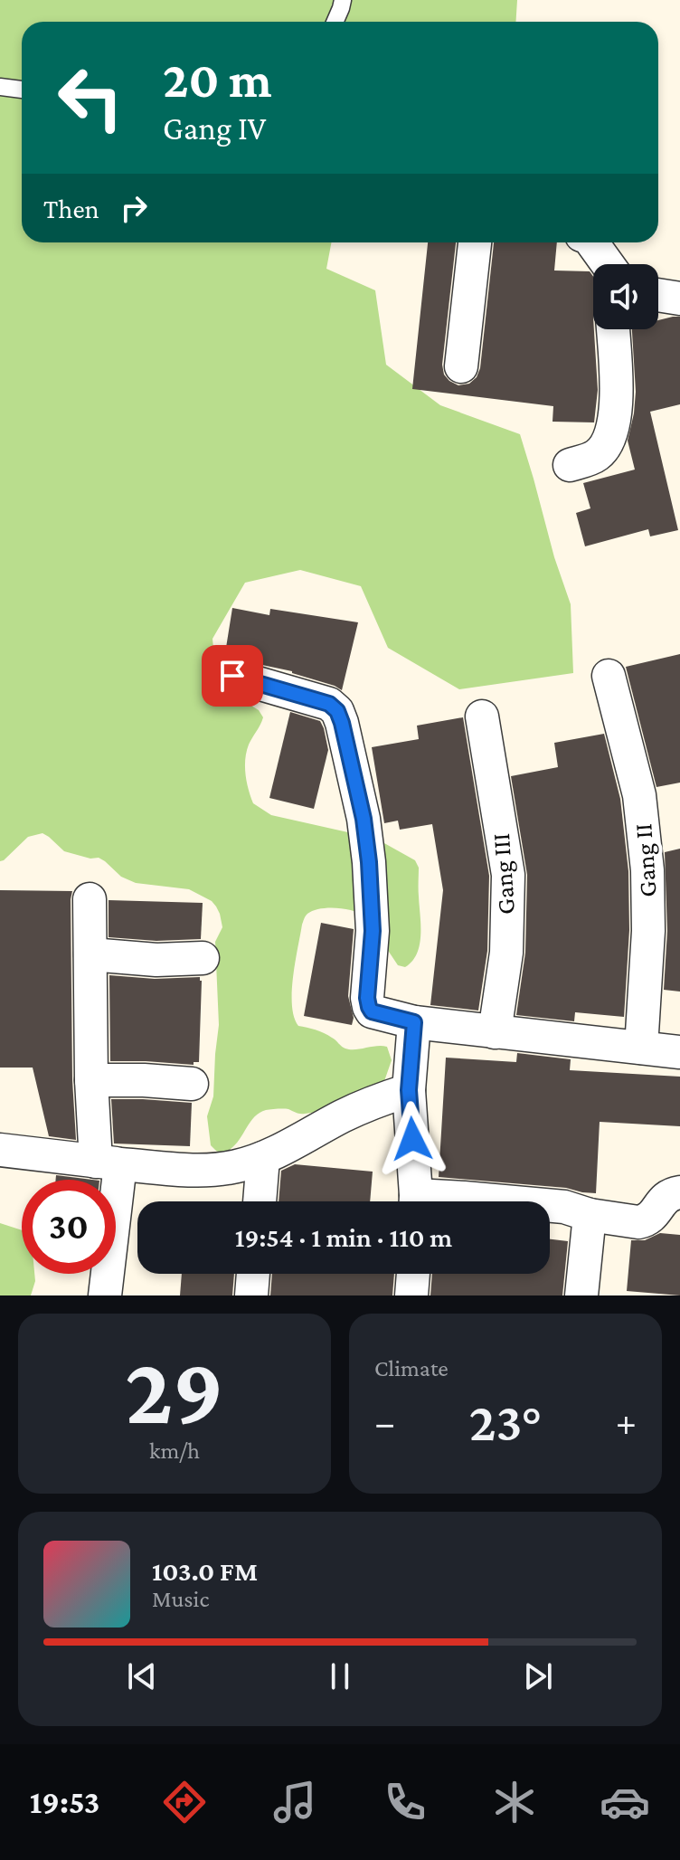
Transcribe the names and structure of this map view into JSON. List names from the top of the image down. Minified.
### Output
{"streets":{"street":["Gang II","Gang III"]},"page":{"turn":["20 m","Gang IV"],"then":"Then","limit":"30","trip":"19:54 · 1 min · 110 m","tile":[["29","km/h"],"Climate"],"heat":["−","23°","+"],"song":["103.0 FM","Music"],"tabs":"19:53"}}
